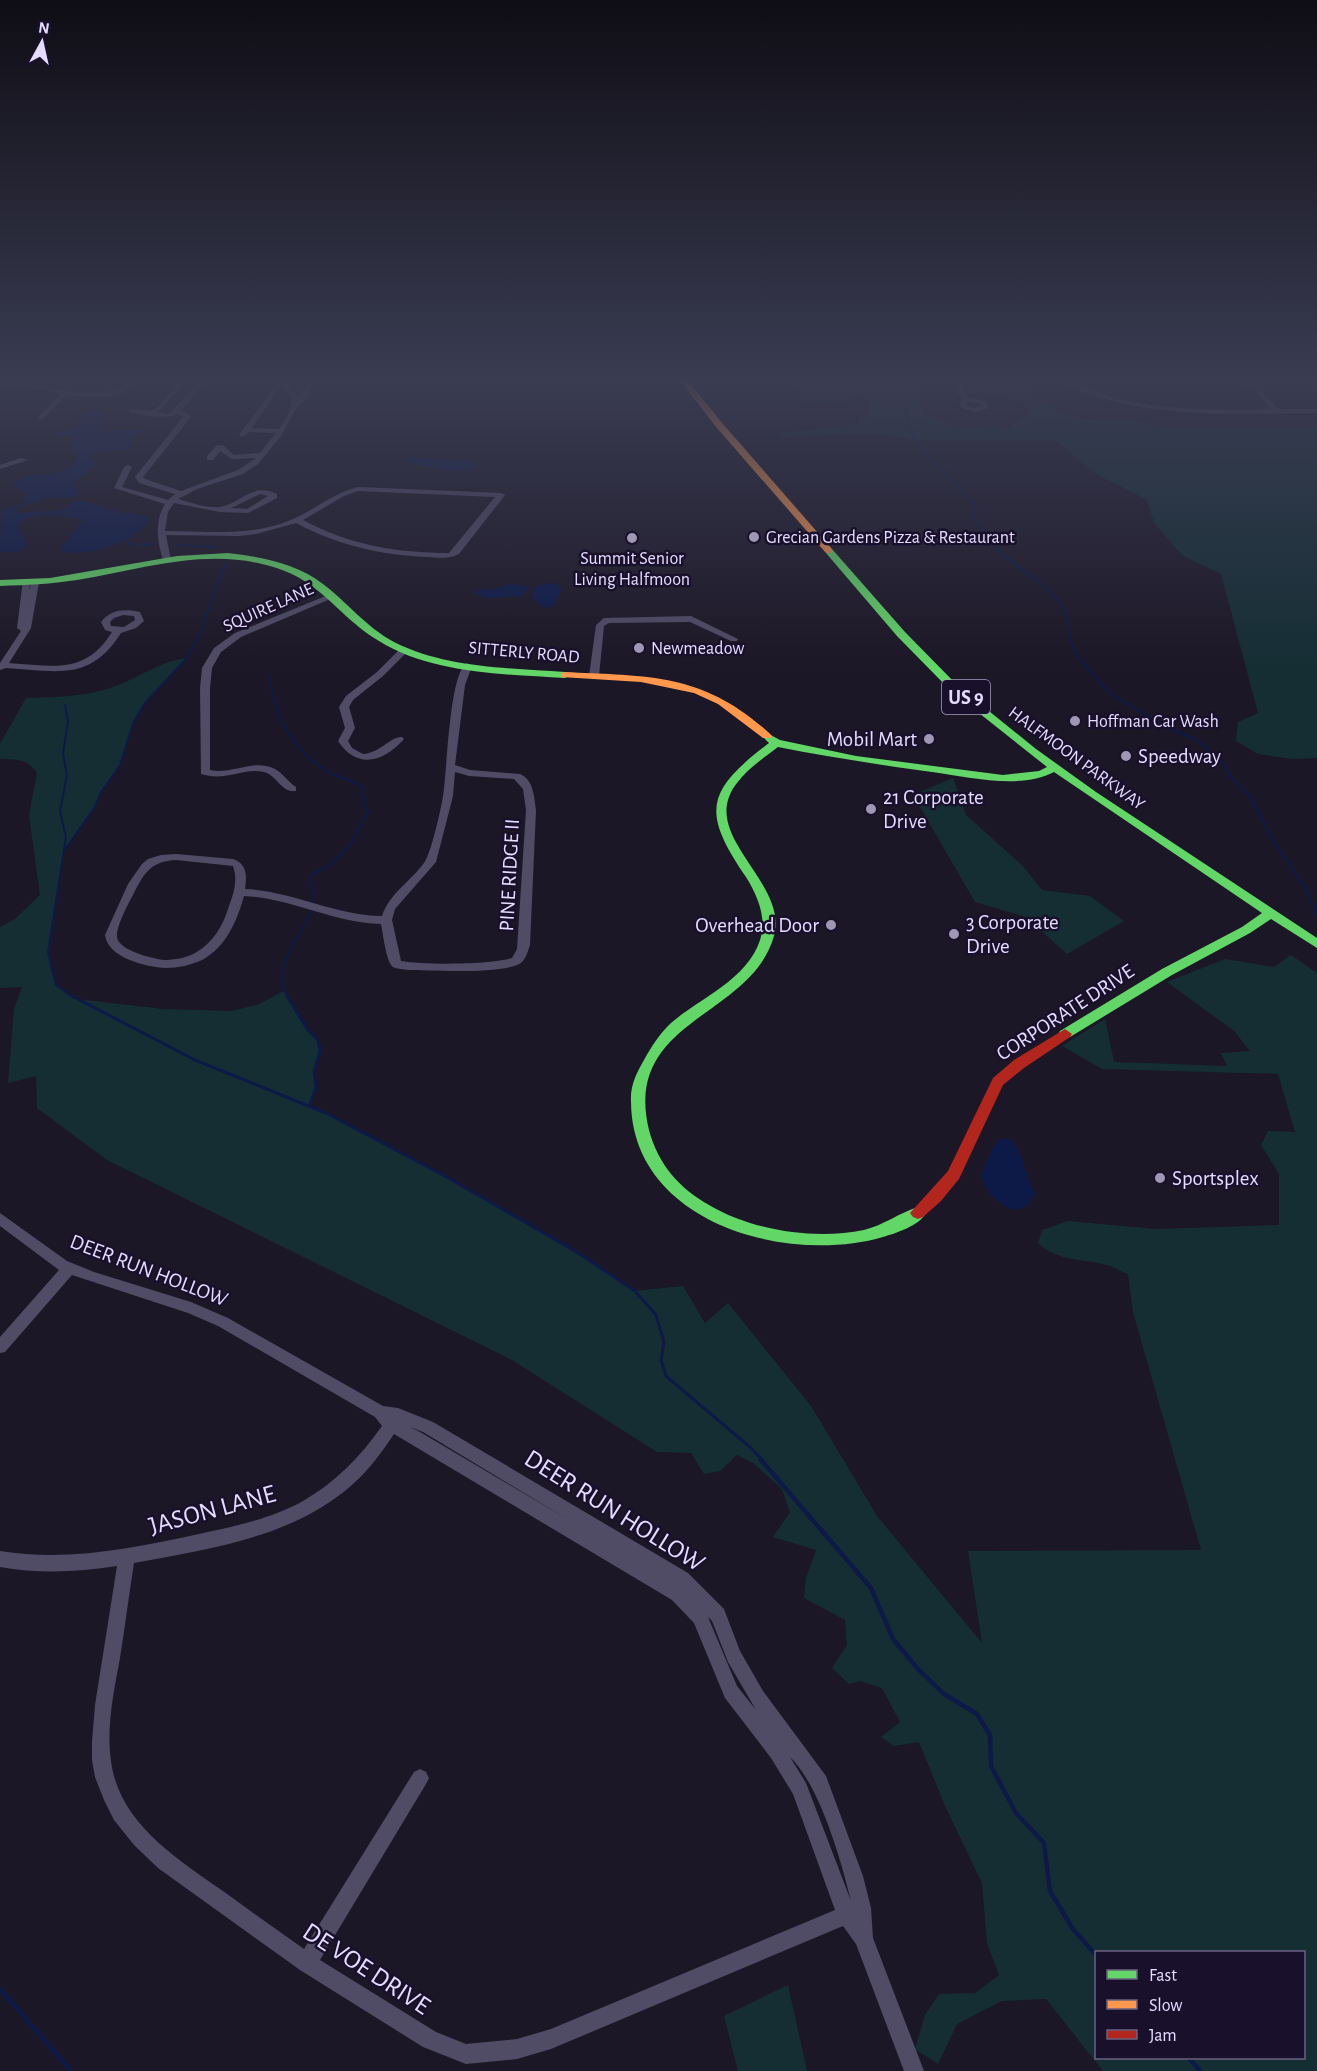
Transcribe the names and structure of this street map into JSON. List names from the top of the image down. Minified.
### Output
{"streets":{"street":["SQUIRE LANE","SITTERLY ROAD","US 9","HALFMOON PARKWAY","PINE RIDGE II","CORPORATE DRIVE","DEER RUN HOLLOW","JASON LANE","DE VOE DRIVE"]},"crossings":[["SQUIRE LANE","SITTERLY ROAD"],["SITTERLY ROAD","HALFMOON PARKWAY"],["SITTERLY ROAD","CORPORATE DRIVE"],["HALFMOON PARKWAY","CORPORATE DRIVE"],["DEER RUN HOLLOW","JASON LANE"],["DEER RUN HOLLOW","DE VOE DRIVE"],["JASON LANE","DE VOE DRIVE"]],"places":["Grecian Gardens Pizza & Restaurant","Summit Senior Living Halfmoon","Newmeadow","Hoffman Car Wash","Mobil Mart","Speedway","21 Corporate Drive","Overhead Door","3 Corporate Drive","Sportsplex"],"legend":["Fast","Slow","Jam"],"north":"top"}
